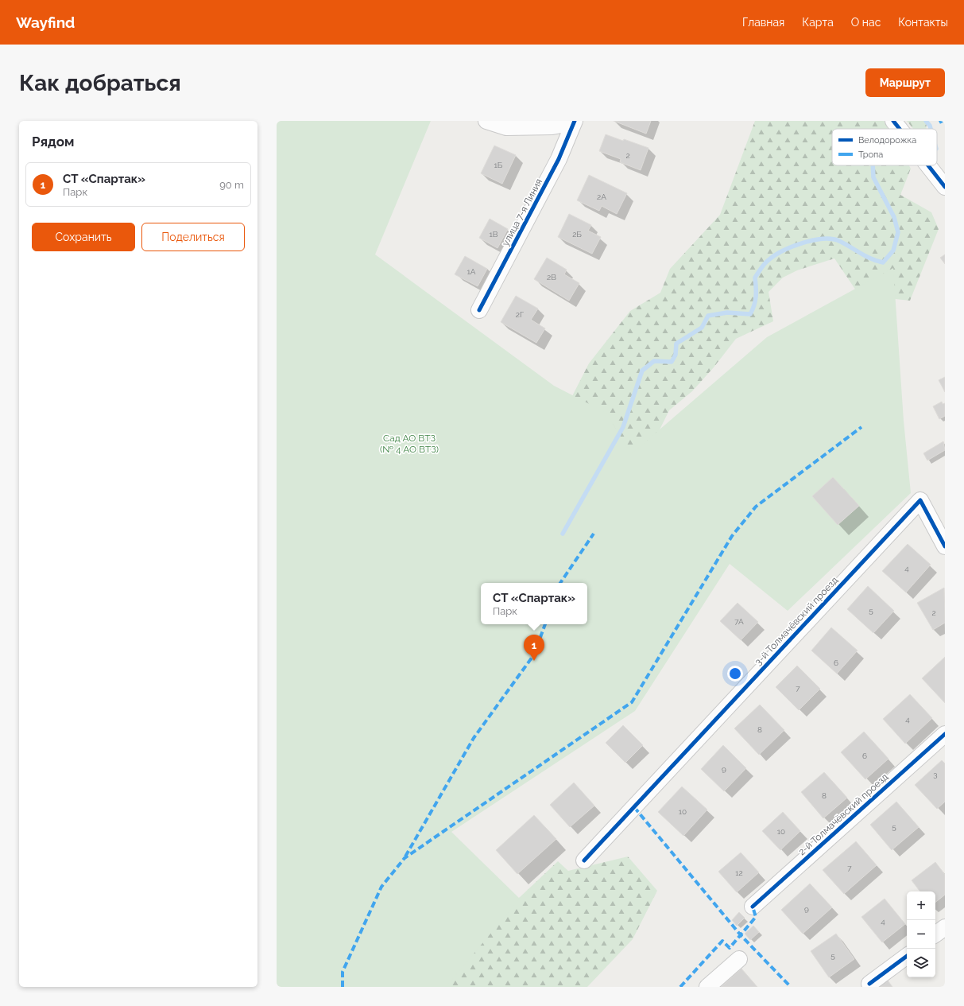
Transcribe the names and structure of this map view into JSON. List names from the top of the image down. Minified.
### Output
{"streets":{"street":["улица 7-я Линия","3-й Толмачёвский проезд","2-й Толмачёвский проезд"]},"parks":["Сад АО ВТЗ (№ 4 АО ВТЗ)"],"house_numbers":["2","1Б","2А","1В","2Б","1А","2В","2Г","4","5","2","7А","6","7","4","8","6","9","3","8","10","5","10","7","12","9","4","5"],"legend":["Велодорожка","Тропа"],"page":{"header":"Wayfind","nav":["Главная","Карта","О нас","Контакты"],"buttons":["Маршрут",["Сохранить","Поделиться"]],"title":"Как добраться","heading":"Рядом","list":[{"mark":"1","name":"СТ «Спартак»","note":"Парк","value":"90 m"}],"popup":["СТ «Спартак»","Парк"],"pins":"1","map_buttons":["+","−"]}}
